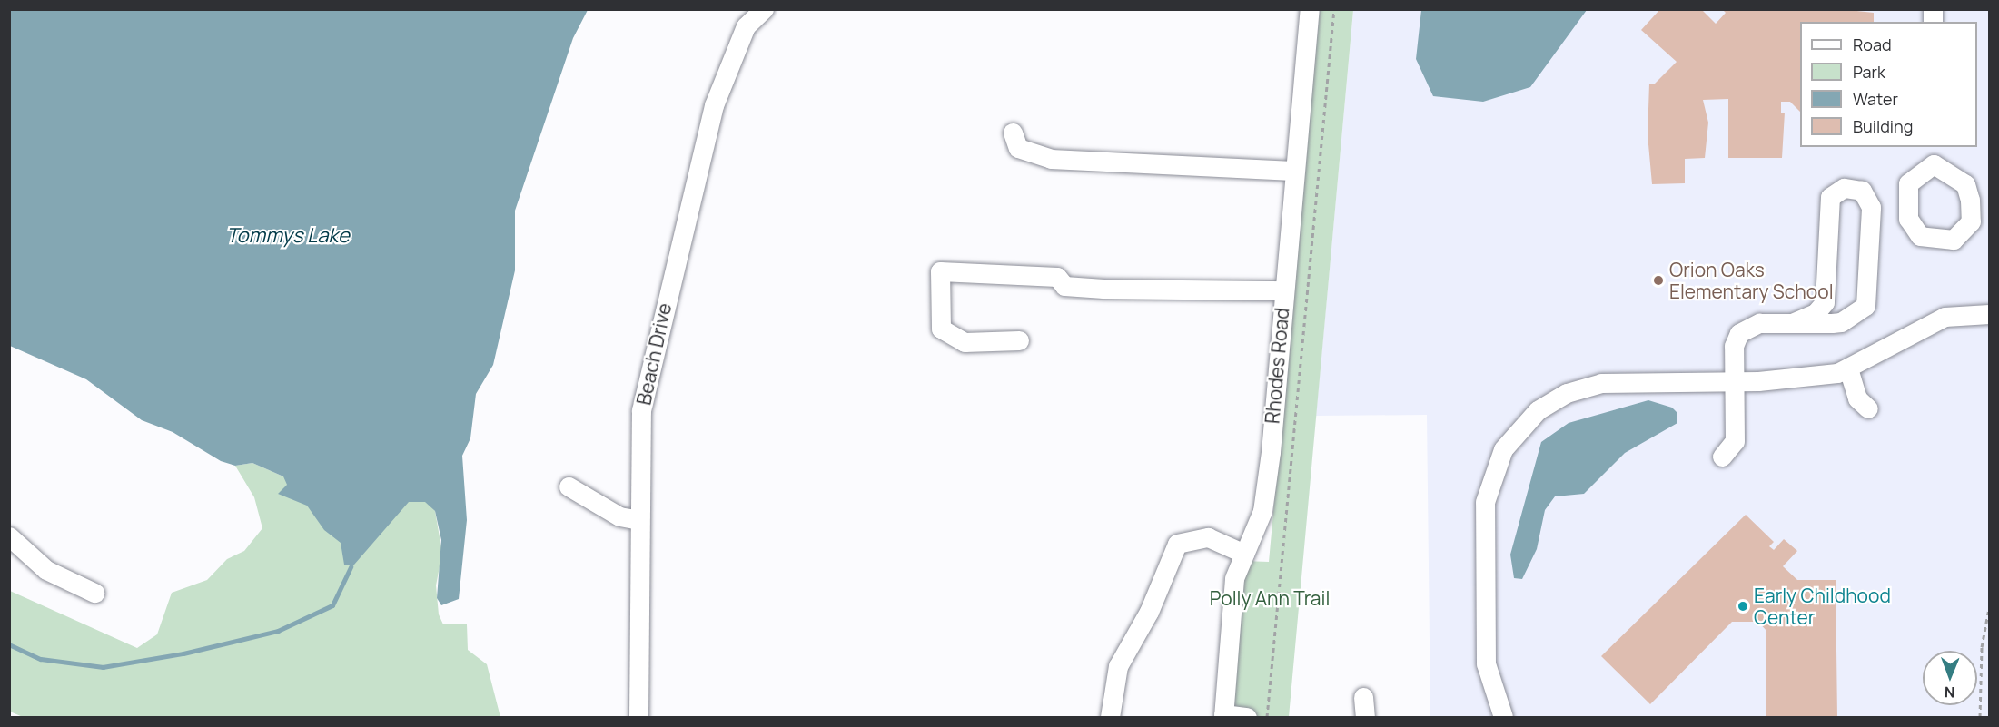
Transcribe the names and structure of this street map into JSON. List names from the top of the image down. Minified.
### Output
{"streets":{"street":["Beach Drive","Rhodes Road"]},"water":["Tommys Lake"],"parks":["Polly Ann Trail"],"places":["Orion Oaks Elementary School","Early Childhood Center"],"legend":["Road","Park","Water","Building"],"north":"bottom"}
